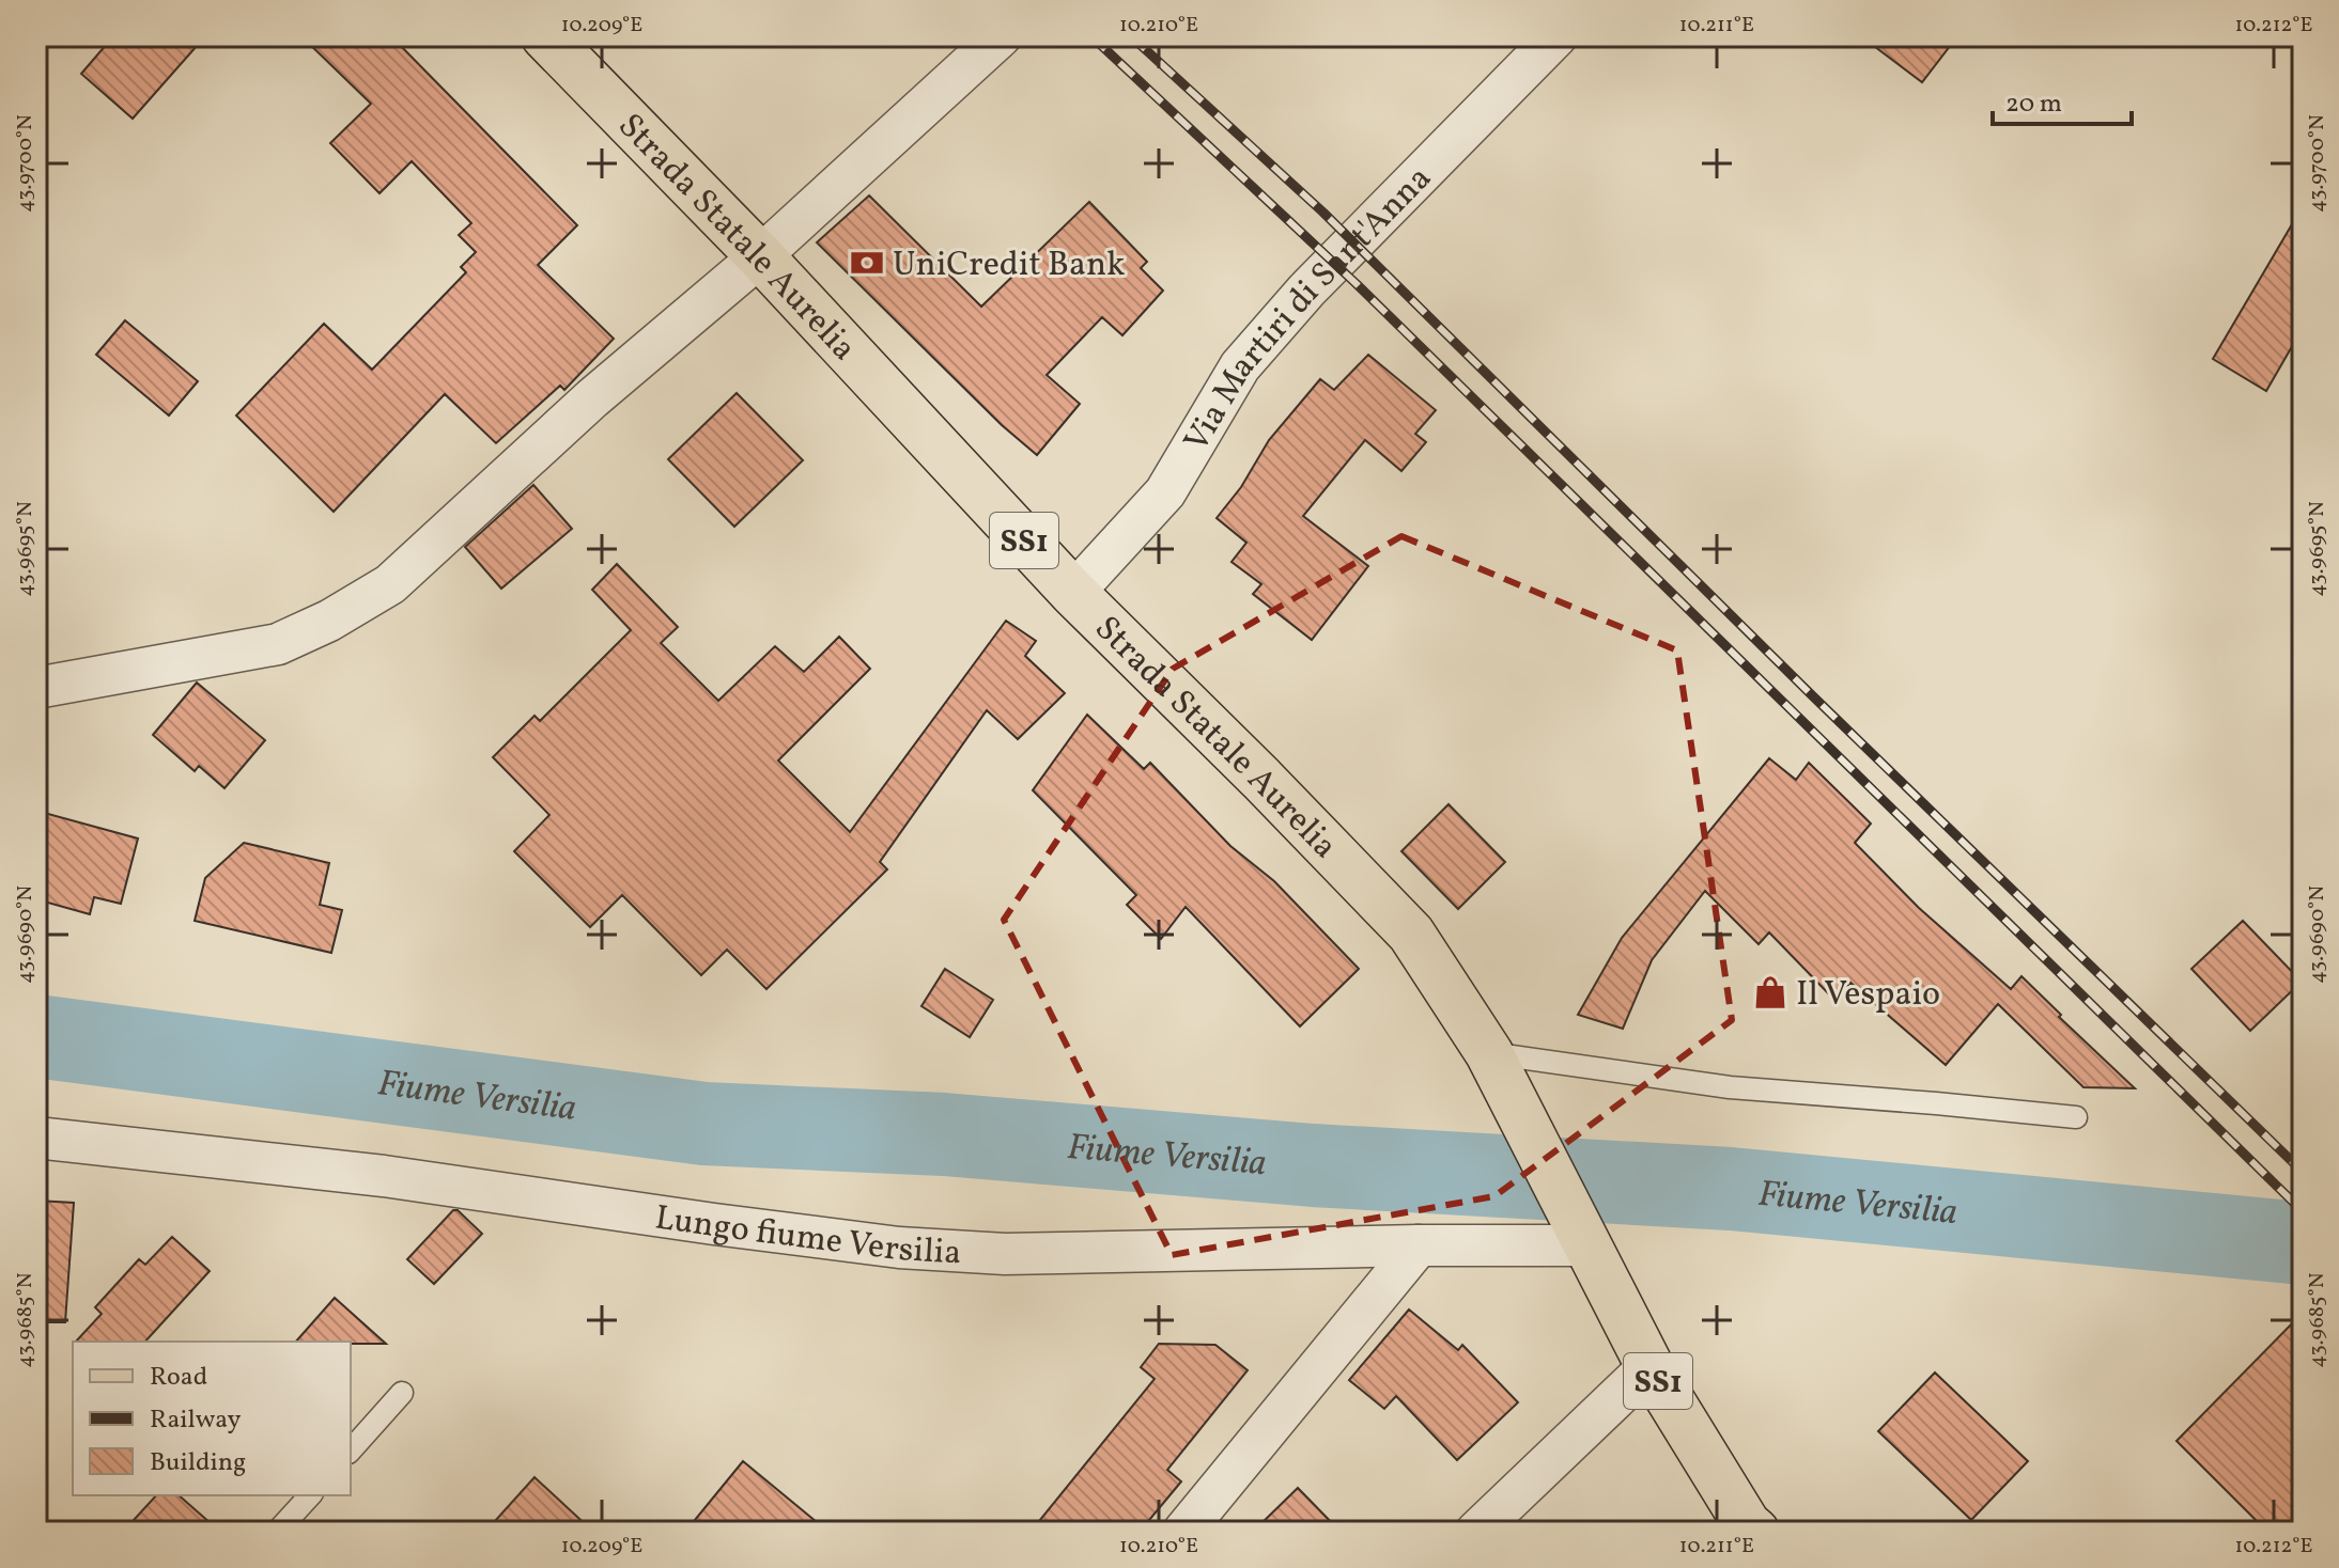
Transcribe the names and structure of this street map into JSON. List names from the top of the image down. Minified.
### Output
{"streets":{"main road":["Strada Statale Aurelia","SS1"],"street":["Via Martiri di Sant'Anna","Lungo fiume Versilia"]},"crossings":[["Strada Statale Aurelia","Via Martiri di Sant'Anna"],["Strada Statale Aurelia","Lungo fiume Versilia"]],"water":["Fiume Versilia"],"places":{"bank":["UniCredit Bank"],"shop":["Il Vespaio"]},"legend":["Road","Railway","Building"],"scale_bar":"20 m","coordinates":["10.209°E","10.210°E","10.211°E","10.212°E","43.9700°N","43.9695°N","43.9690°N","43.9685°N"]}
